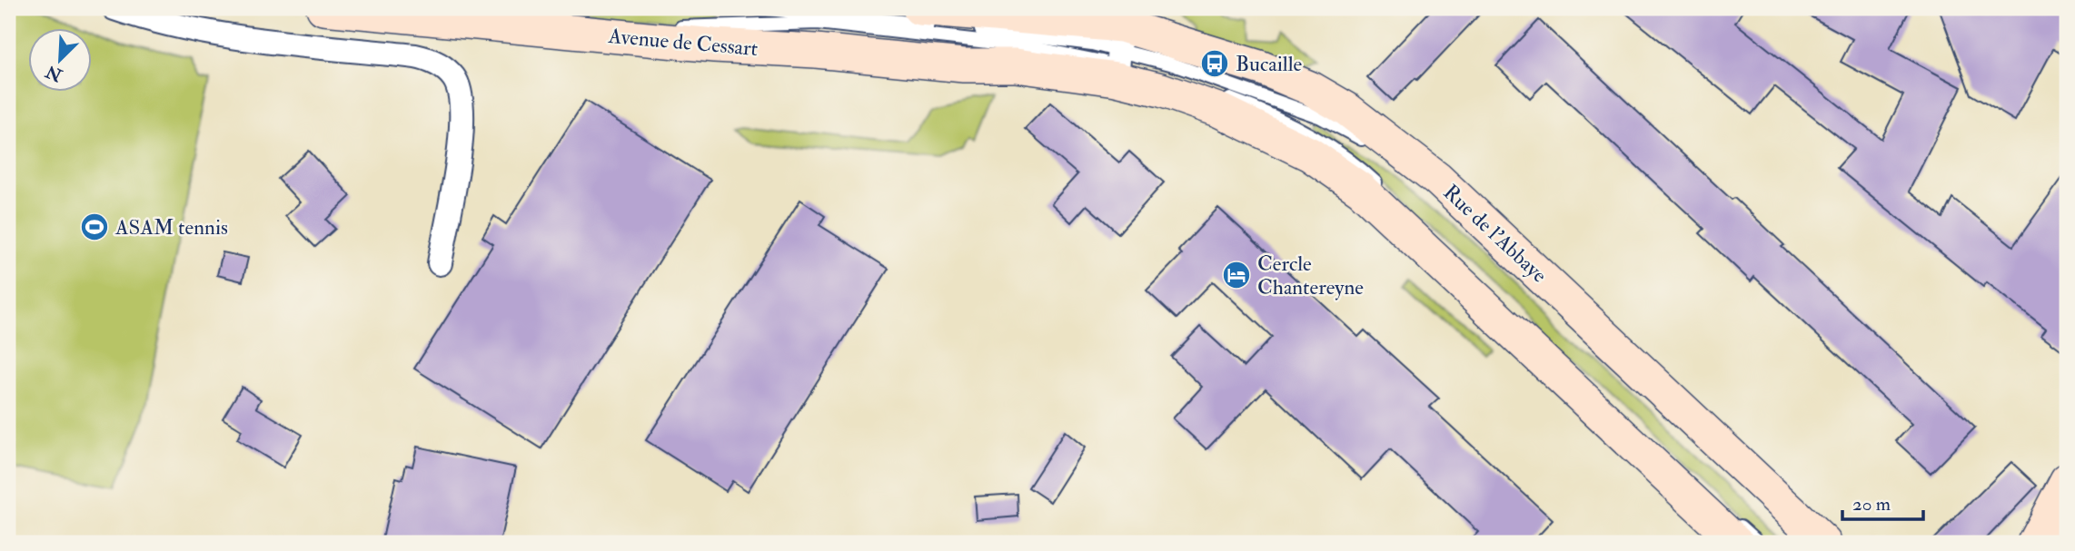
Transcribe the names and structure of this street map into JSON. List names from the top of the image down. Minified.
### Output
{"streets":{"main road":["Avenue de Cessart","Rue de l'Abbaye"]},"crossings":[["Avenue de Cessart","Rue de l'Abbaye"]],"places":{"bus stop":["Bucaille"],"sports":["ASAM tennis"],"hotel":["Cercle Chantereyne"]},"scale_bar":"20 m","north":"bottom left"}
